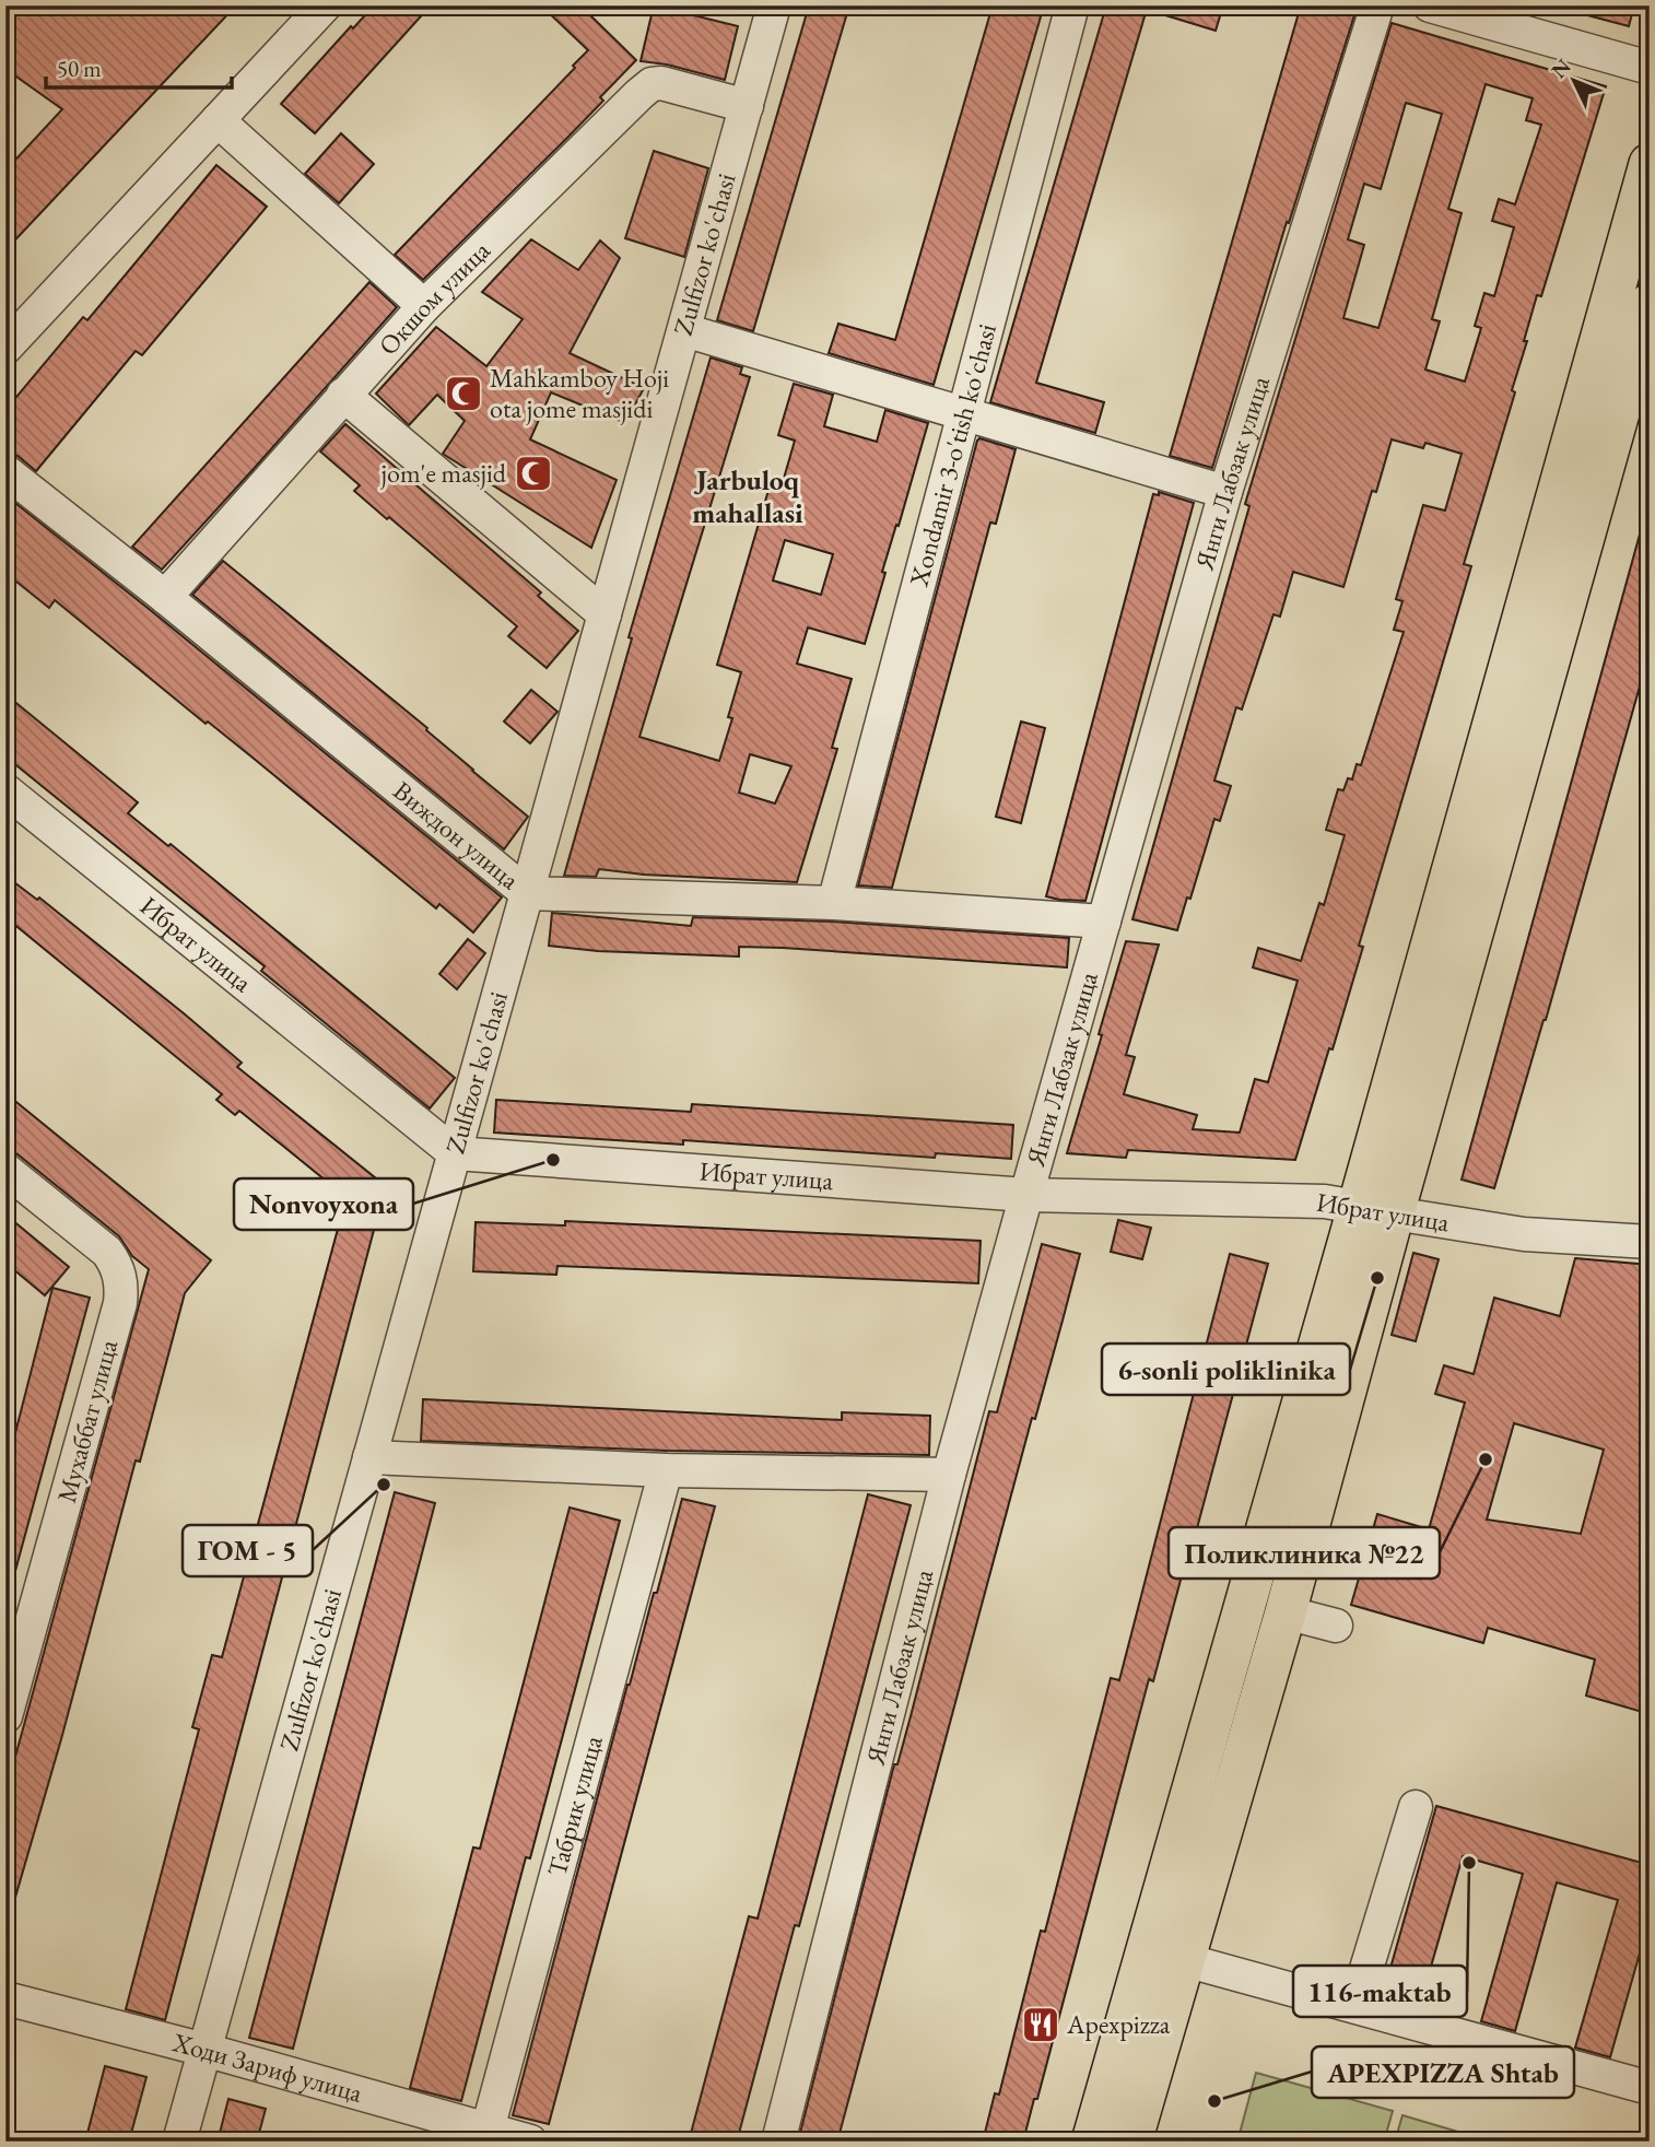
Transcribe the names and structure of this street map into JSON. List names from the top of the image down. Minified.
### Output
{"streets":{"street":["Zulfizor ko'chasi","Окшом улица","Xondamir 3-o'tish ko'chasi","Янги Лабзак улица","Виждон улица","Ибрат улица","Мухаббат улица","Табрик улица","Ходи Зариф улица"]},"crossings":[["Zulfizor ko'chasi","Окшом улица"],["Zulfizor ko'chasi","Виждон улица"],["Zulfizor ko'chasi","Ибрат улица"],["Zulfizor ko'chasi","Ходи Зариф улица"],["Окшом улица","Виждон улица"],["Xondamir 3-o'tish ko'chasi","Виждон улица"],["Янги Лабзак улица","Виждон улица"],["Янги Лабзак улица","Ибрат улица"],["Табрик улица","Ходи Зариф улица"]],"districts":["Jarbuloq mahallasi"],"places":{"mosque":["Mahkamboy Hoji ota jome masjidi","jom'e masjid"],"other":["Nonvoyxona","6-sonli poliklinika","Поликлиника №22","ГОМ - 5","116-maktab","APEXPIZZA Shtab"],"restaurant":["Apexpizza"]},"scale_bar":"50 m","north":"top left"}
